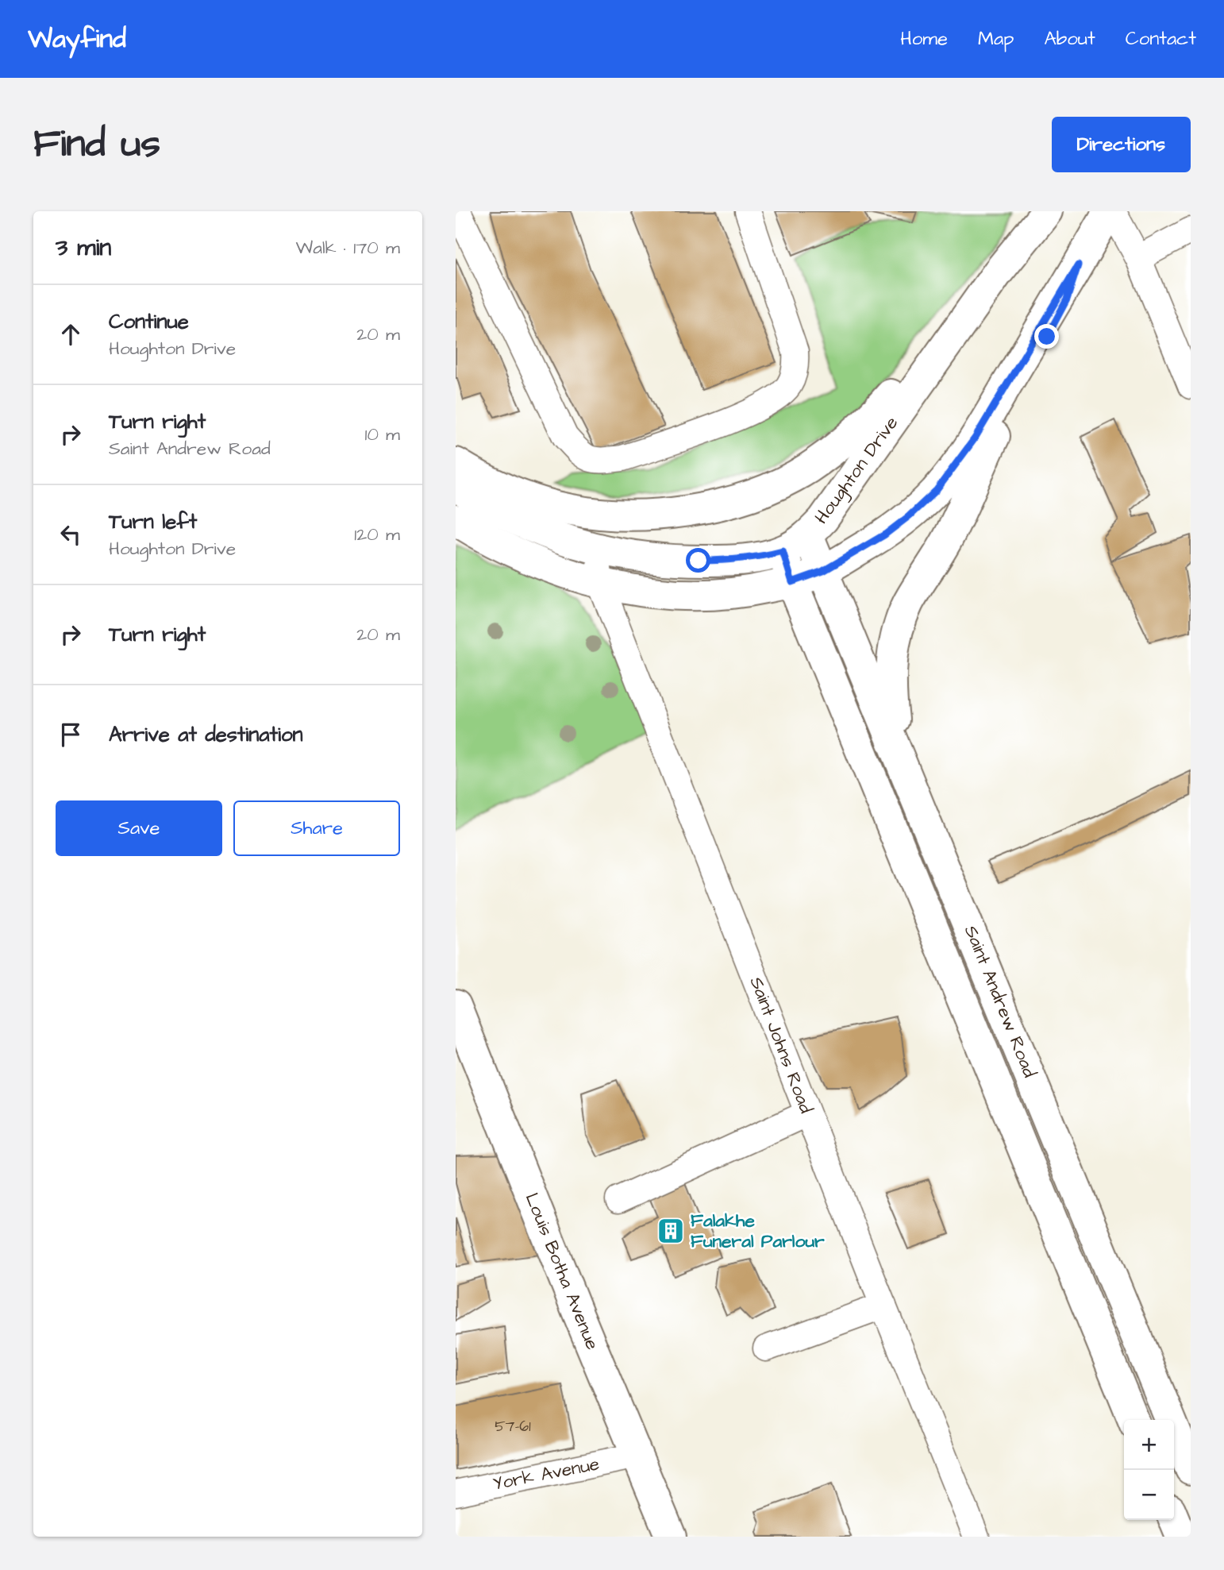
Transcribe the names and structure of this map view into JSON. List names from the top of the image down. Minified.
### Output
{"streets":{"main road":["Houghton Drive","Saint Andrew Road","Louis Botha Avenue"],"street":["Saint Johns Road","York Avenue"]},"crossings":[["Houghton Drive","Saint Andrew Road"],["Louis Botha Avenue","York Avenue"]],"places":{"building":["Falakhe Funeral Parlour"]},"house_numbers":["57-61"],"page":{"header":"Wayfind","nav":["Home","Map","About","Contact"],"buttons":["Directions",["Save","Share"]],"title":"Find us","heading":["3 min","Walk · 170 m"],"list":[["Continue","Houghton Drive","20 m"],["Turn right","Saint Andrew Road","10 m"],["Turn left","Houghton Drive","120 m"],["Turn right","20 m"],"Arrive at destination"],"map_buttons":["+","−"]}}
